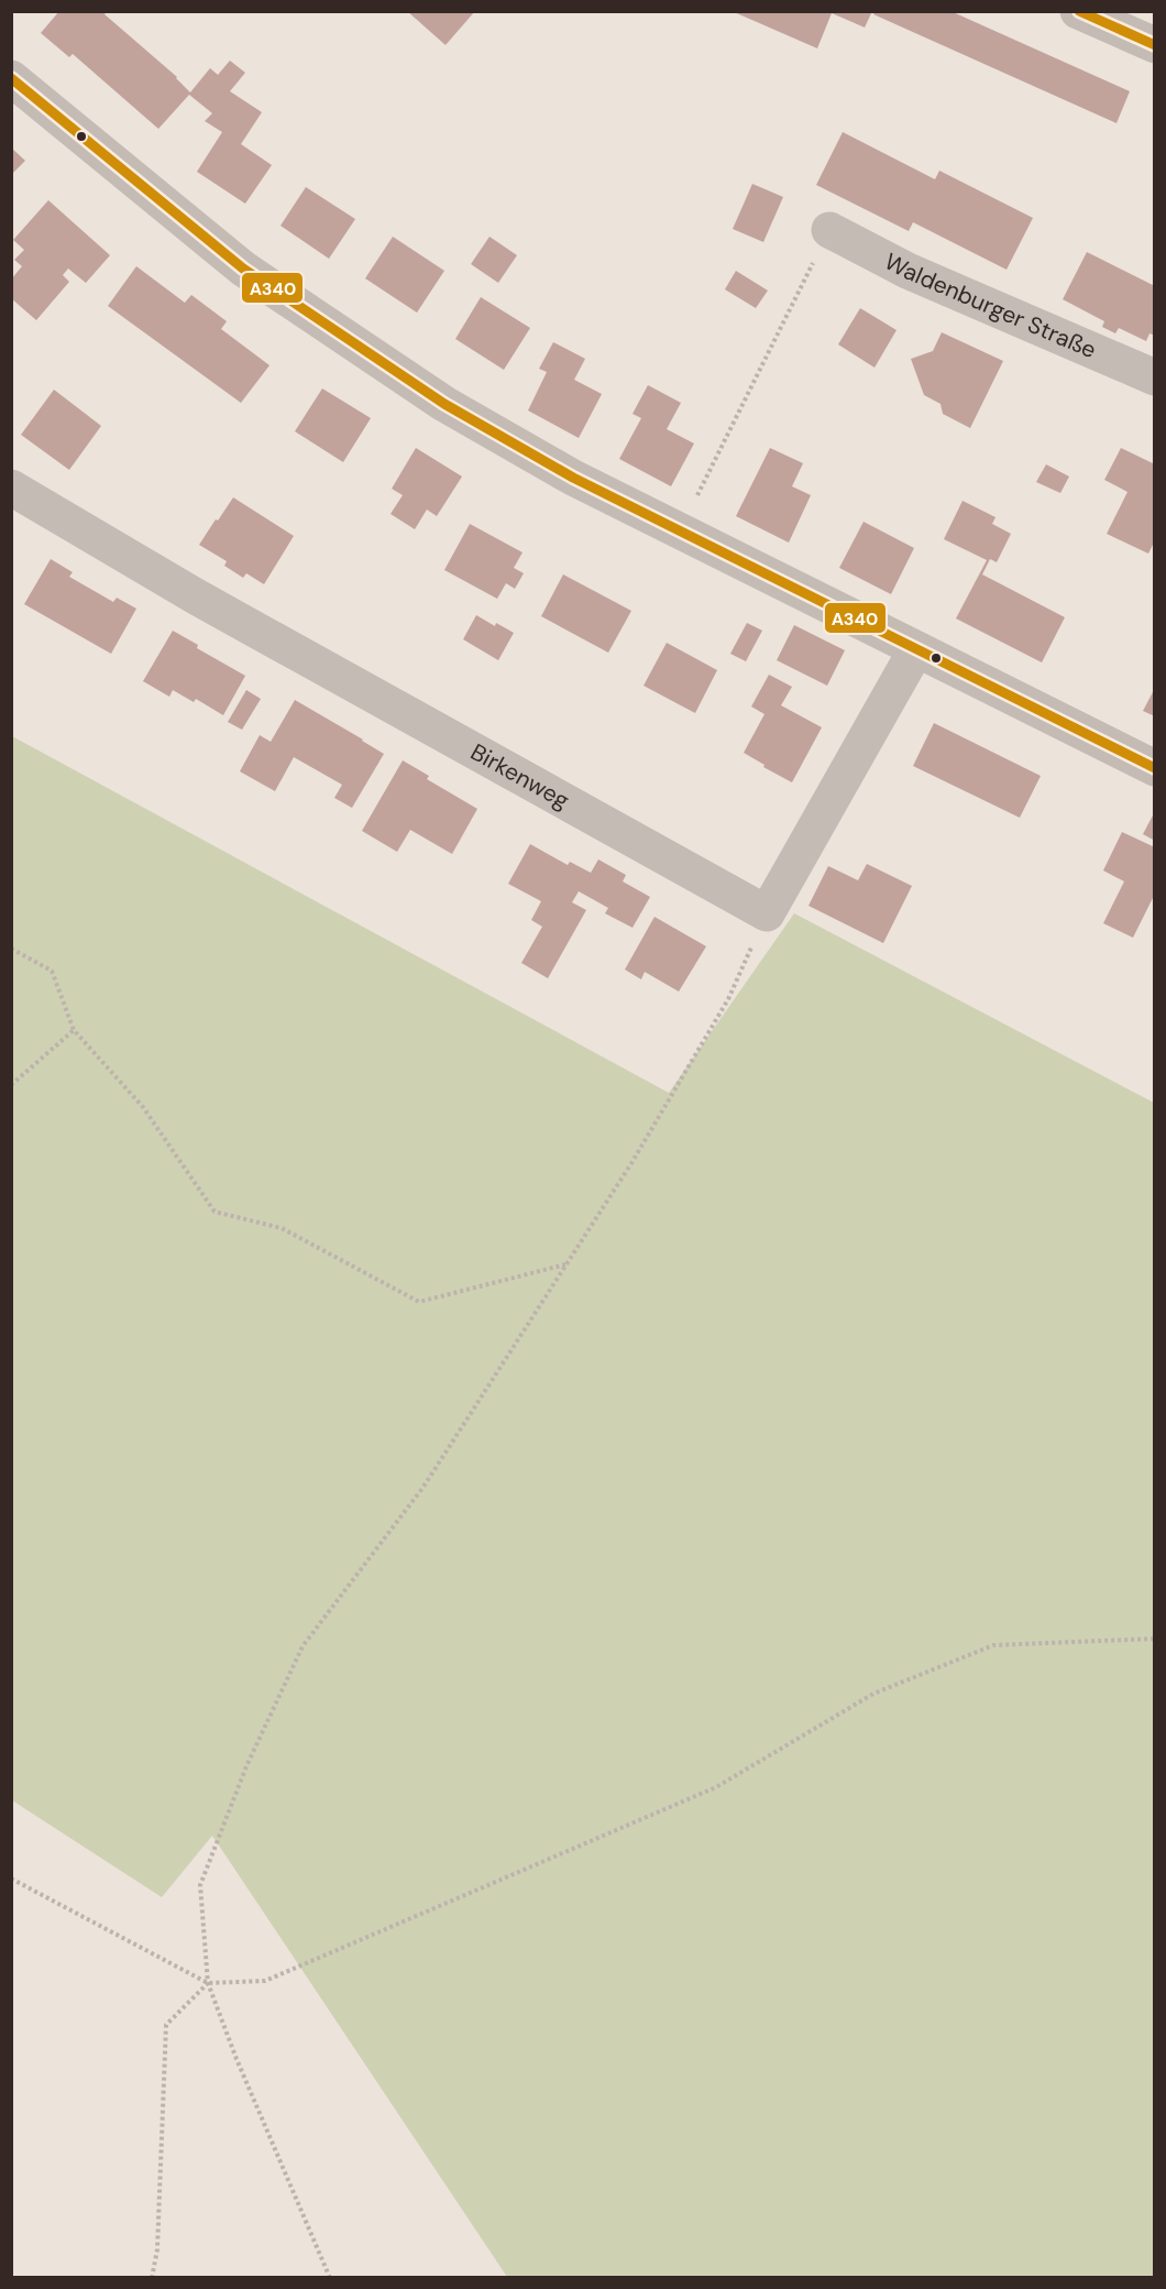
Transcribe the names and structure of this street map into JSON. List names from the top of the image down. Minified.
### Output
{"streets":{"street":["Waldenburger Straße","Birkenweg"]},"lines":["transit line A340"]}
